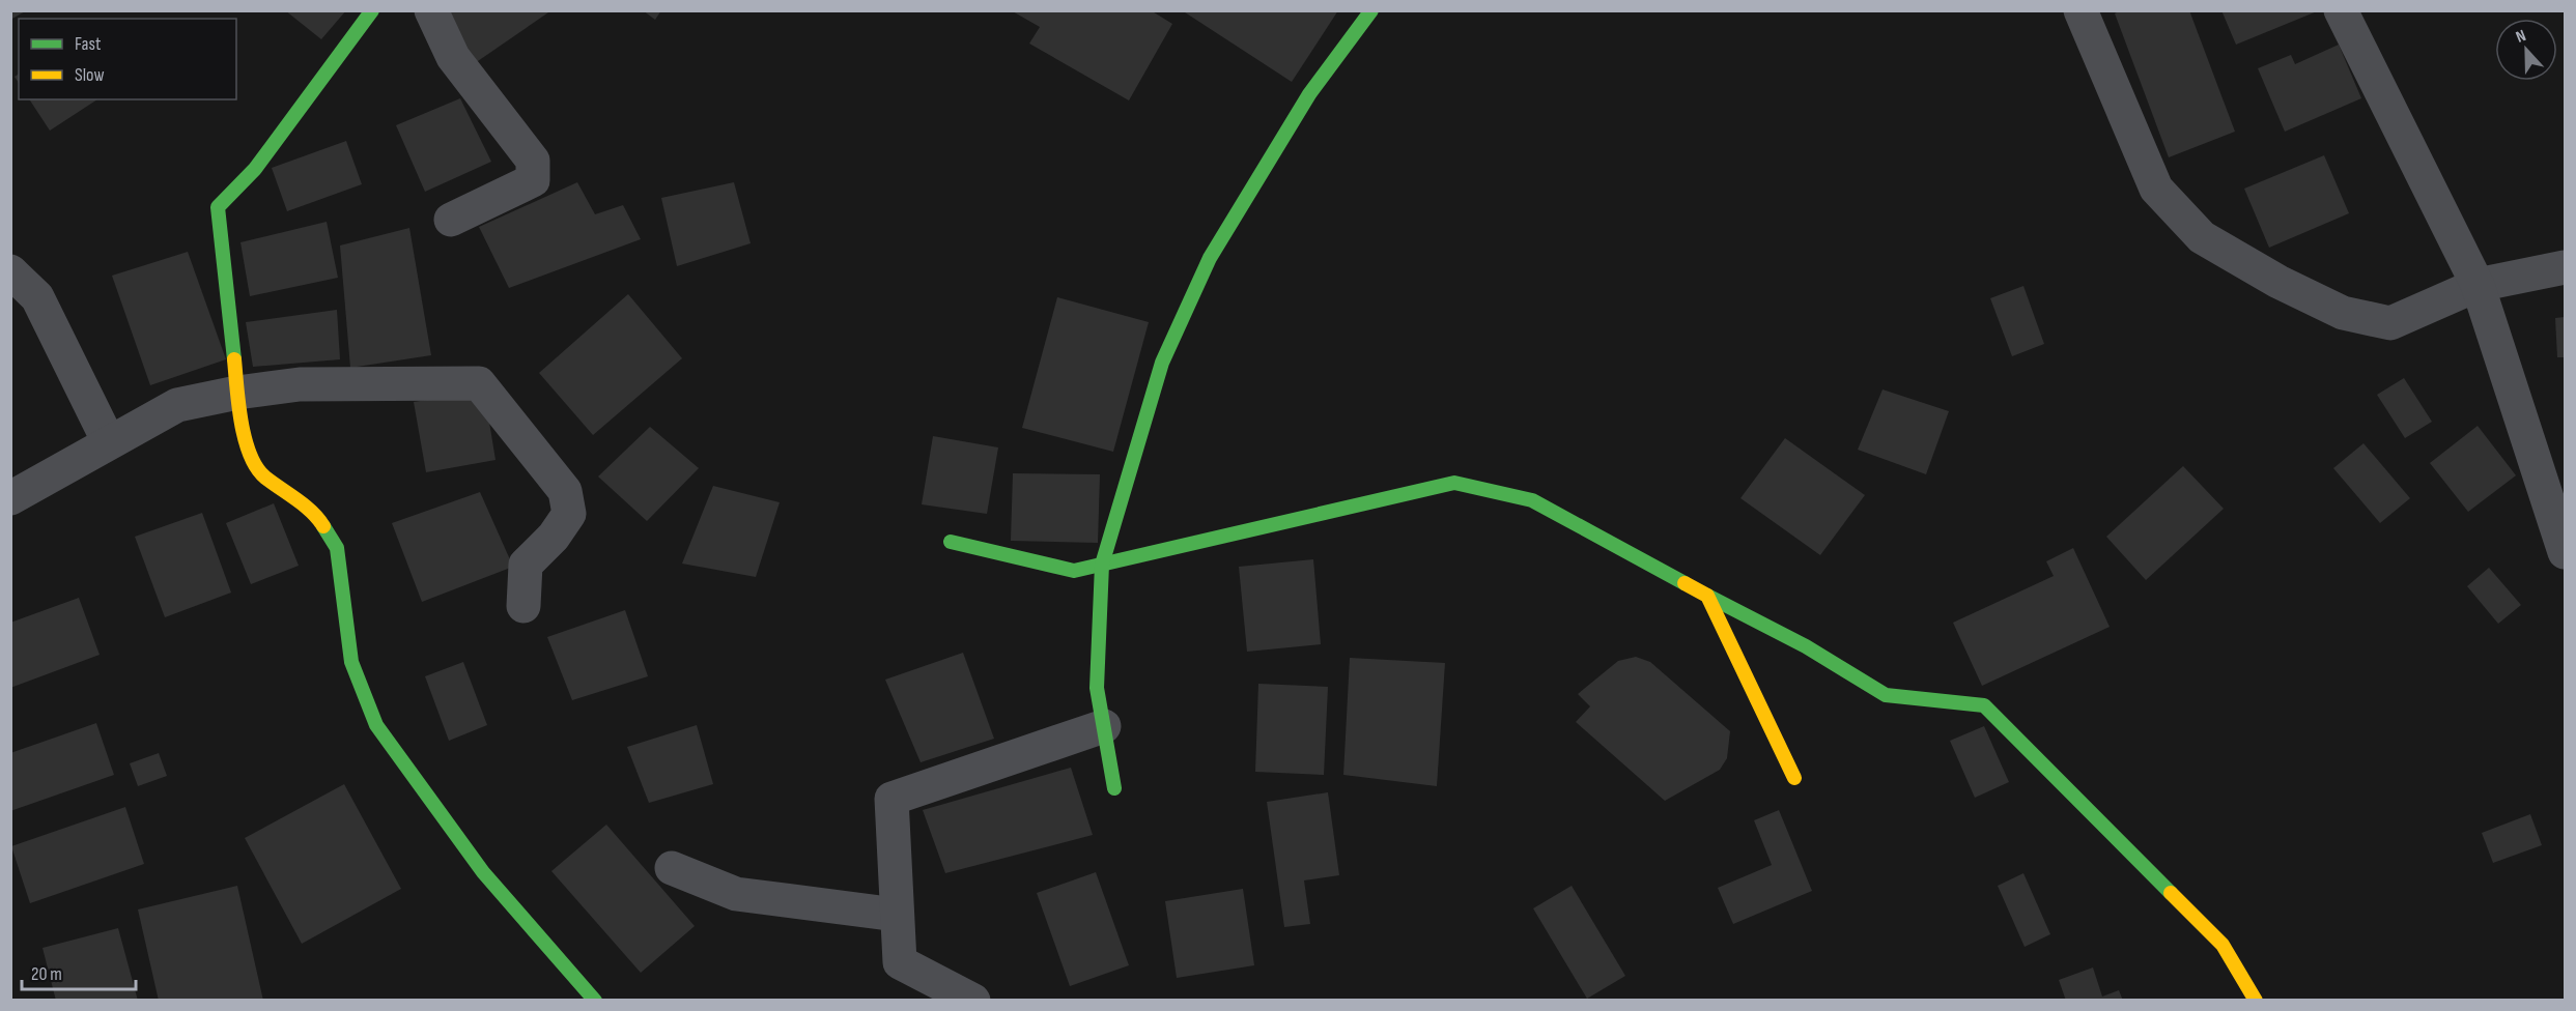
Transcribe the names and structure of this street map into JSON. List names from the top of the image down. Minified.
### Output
{"legend":["Fast","Slow"],"scale_bar":"20 m","north":"top"}
